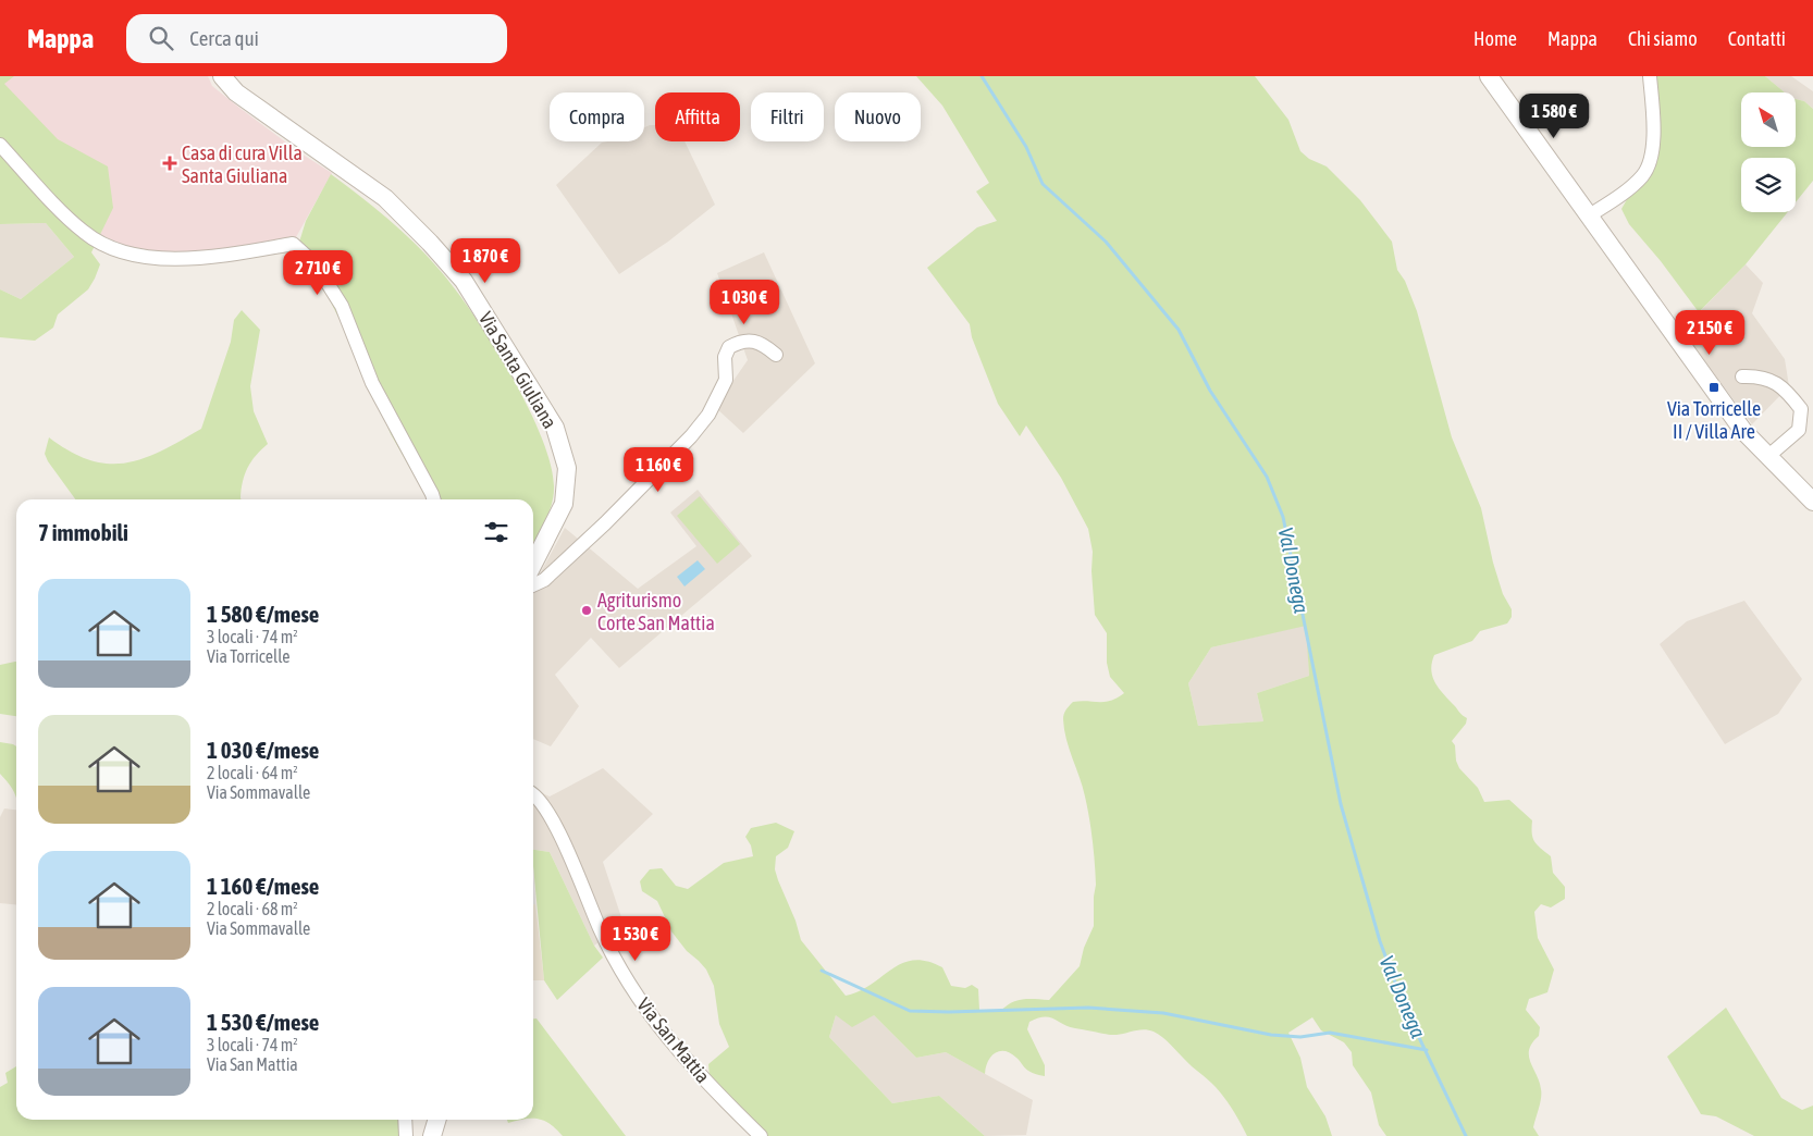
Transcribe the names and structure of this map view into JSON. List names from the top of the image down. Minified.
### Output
{"streets":{"street":["Via Santa Giuliana","Via San Mattia"]},"water":["Val Donega"],"places":{"health":["Casa di cura Villa Santa Giuliana"],"transit":["Via Torricelle II / Villa Are"],"other":["Agriturismo Corte San Mattia"]},"north":"top left","page":{"header":"Mappa","search":"Cerca qui","nav":["Home","Mappa","Chi siamo","Contatti"],"chip":["Compra","Affitta","Filtri","Nuovo"],"price":["1 580 €","1 870 €","2 710 €","1 030 €","2 150 €","1 160 €","1 530 €"],"heading":"7 immobili","list":[{"name":"1 580 €/mese","note":"3 locali · 74 m² · Via Torricelle"},{"name":"1 030 €/mese","note":"2 locali · 64 m² · Via Sommavalle"},{"name":"1 160 €/mese","note":"2 locali · 68 m² · Via Sommavalle"},{"name":"1 530 €/mese","note":"3 locali · 74 m² · Via San Mattia"}]}}
